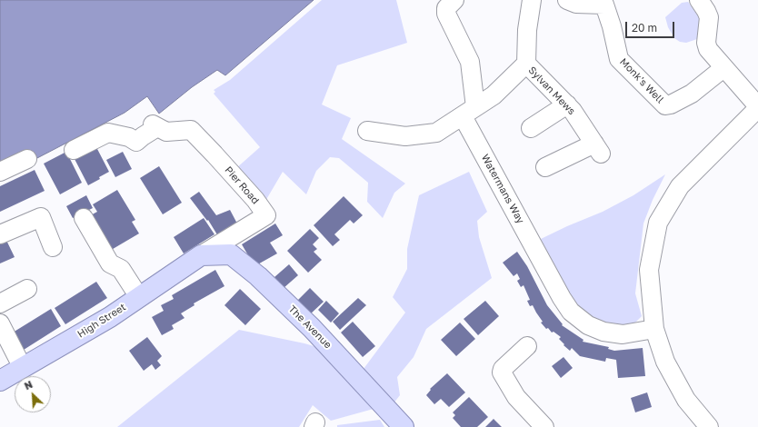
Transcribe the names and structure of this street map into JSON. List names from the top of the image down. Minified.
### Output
{"streets":{"main road":["High Street","The Avenue"],"street":["Monk's Well","Sylvan Mews","Pier Road","Watermans Way"]},"crossings":[["Pier Road","High Street"],["Pier Road","The Avenue"],["High Street","The Avenue"]],"scale_bar":"20 m","north":"top left"}
